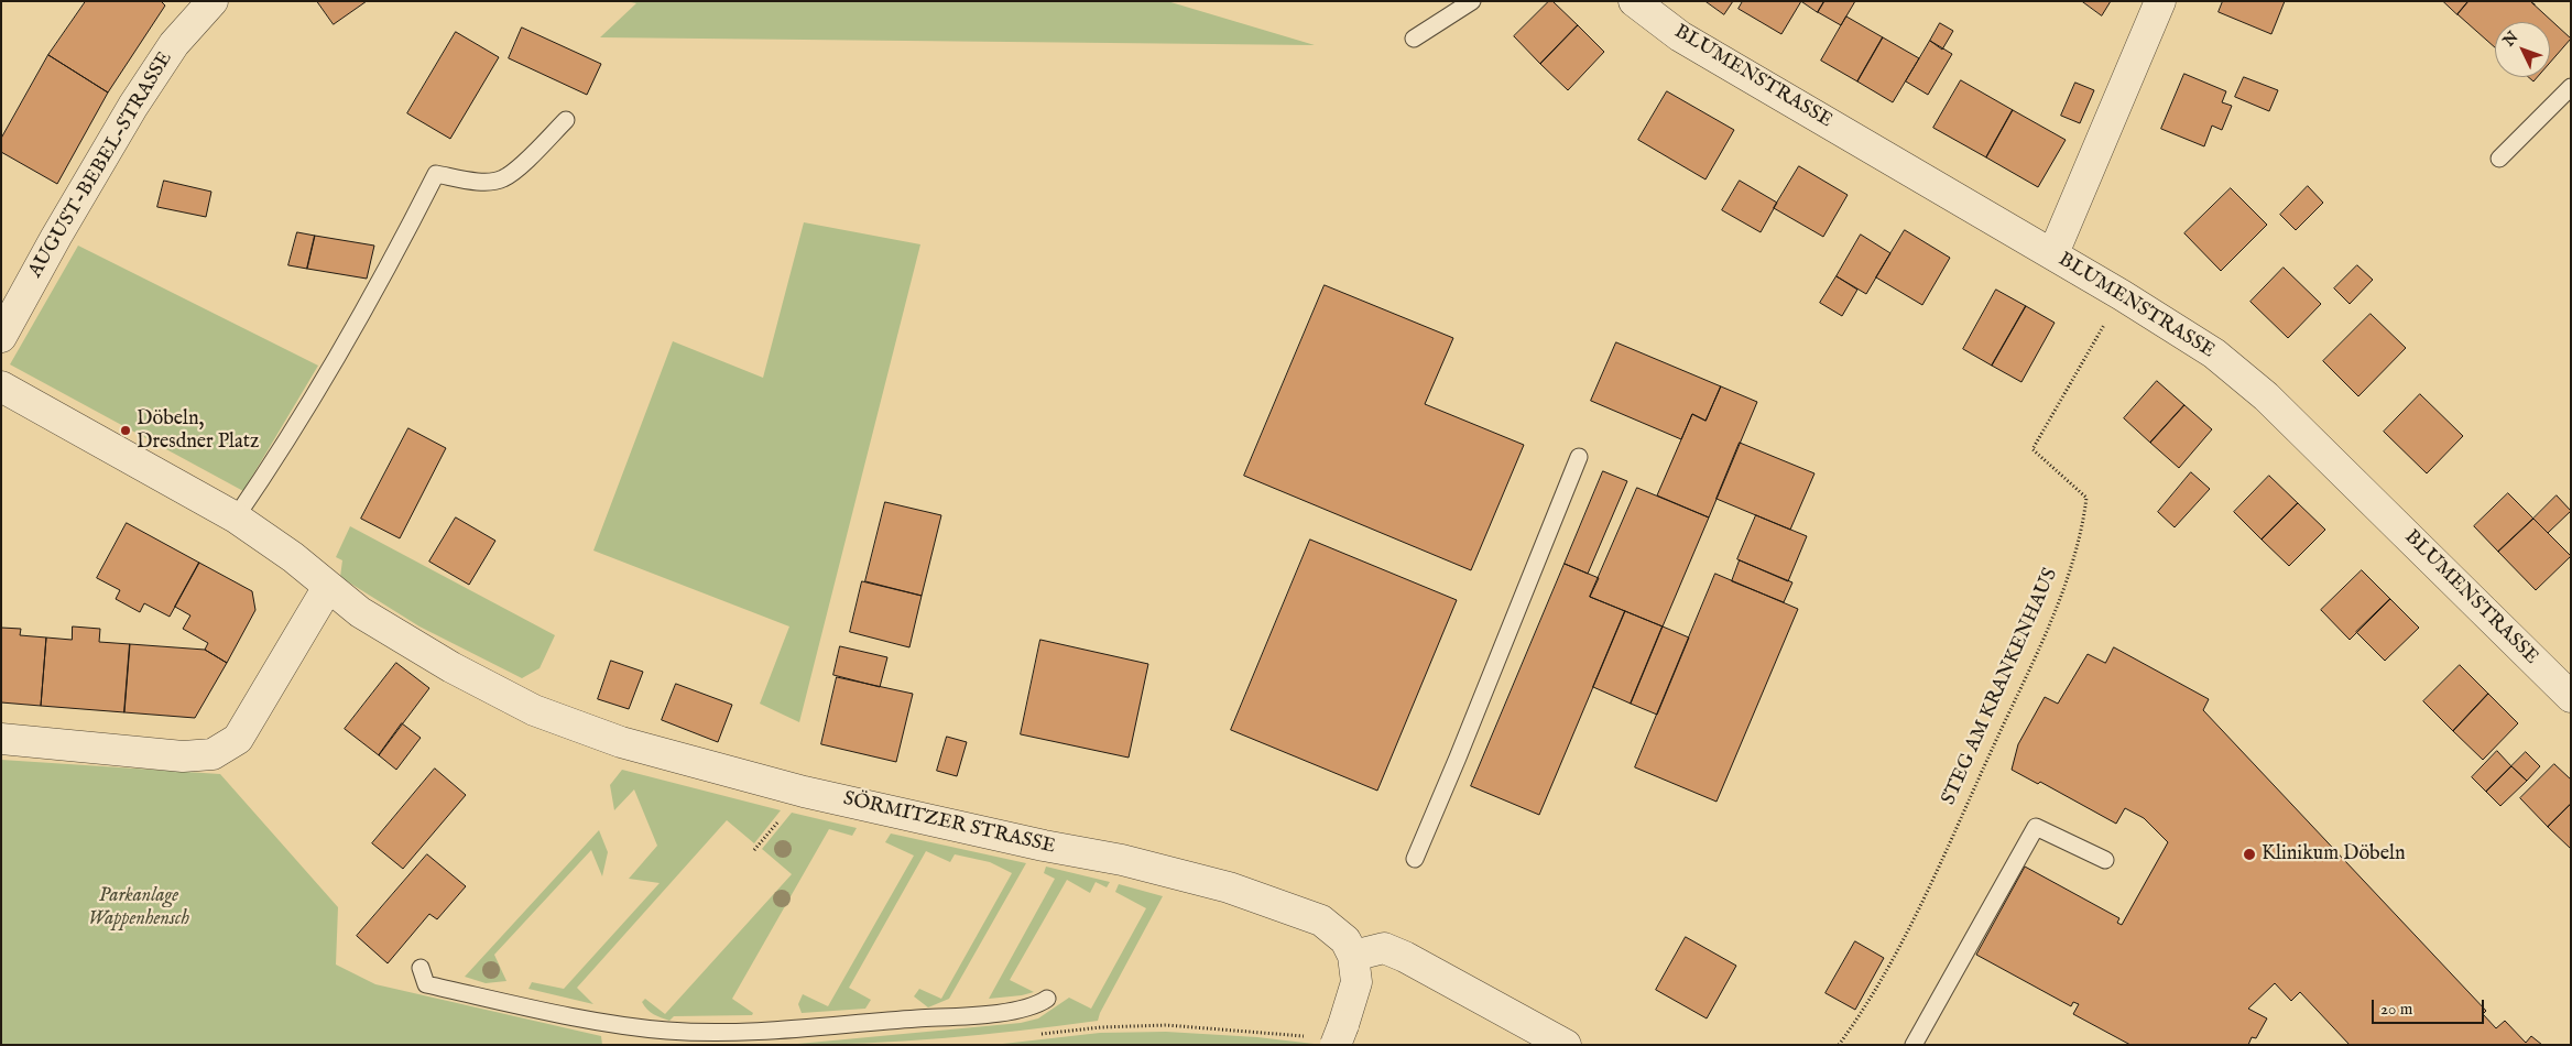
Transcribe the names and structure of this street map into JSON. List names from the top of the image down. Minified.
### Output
{"streets":{"street":["BLUMENSTRASSE","AUGUST-BEBEL-STRASSE","SÖRMITZER STRASSE"],"path":["STEG AM KRANKENHAUS"]},"crossings":[["BLUMENSTRASSE","STEG AM KRANKENHAUS"]],"parks":["Parkanlage Wappenhensch"],"places":["Döbeln, Dresdner Platz","Klinikum Döbeln"],"scale_bar":"20 m","north":"top left"}
